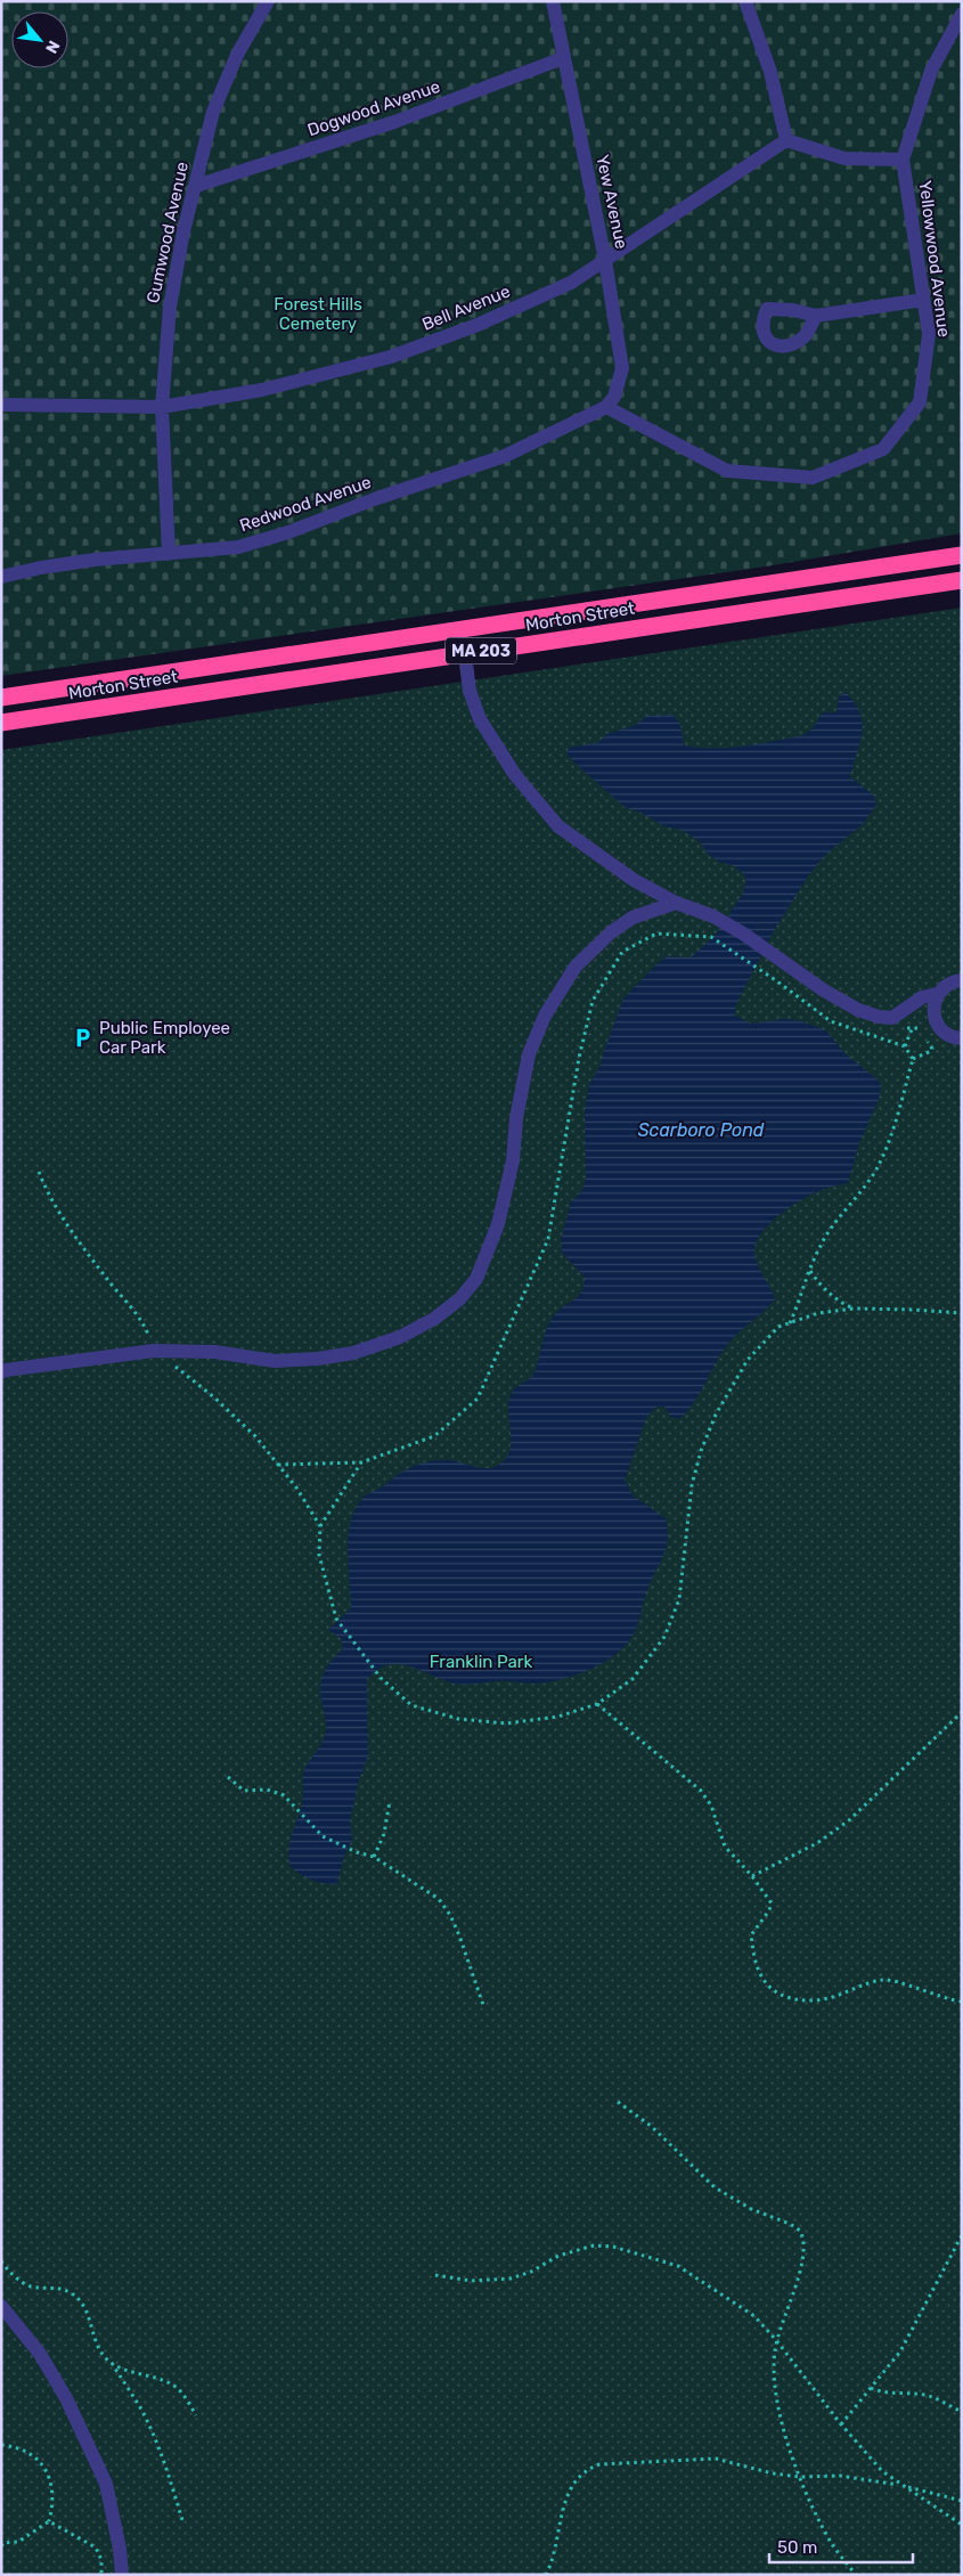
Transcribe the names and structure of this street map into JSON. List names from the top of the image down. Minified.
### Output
{"streets":{"highway":["Morton Street","MA 203"],"street":["Dogwood Avenue","Yew Avenue","Gumwood Avenue","Yellowwood Avenue","Bell Avenue","Redwood Avenue"]},"crossings":[["Dogwood Avenue","Yew Avenue"],["Dogwood Avenue","Gumwood Avenue"],["Yew Avenue","Yellowwood Avenue"],["Yew Avenue","Bell Avenue"],["Yew Avenue","Redwood Avenue"],["Gumwood Avenue","Bell Avenue"],["Gumwood Avenue","Redwood Avenue"],["Yellowwood Avenue","Redwood Avenue"]],"water":["Scarboro Pond"],"parks":["Forest Hills Cemetery","Franklin Park"],"places":{"parking":["Public Employee Car Park"]},"scale_bar":"50 m","north":"bottom right"}
